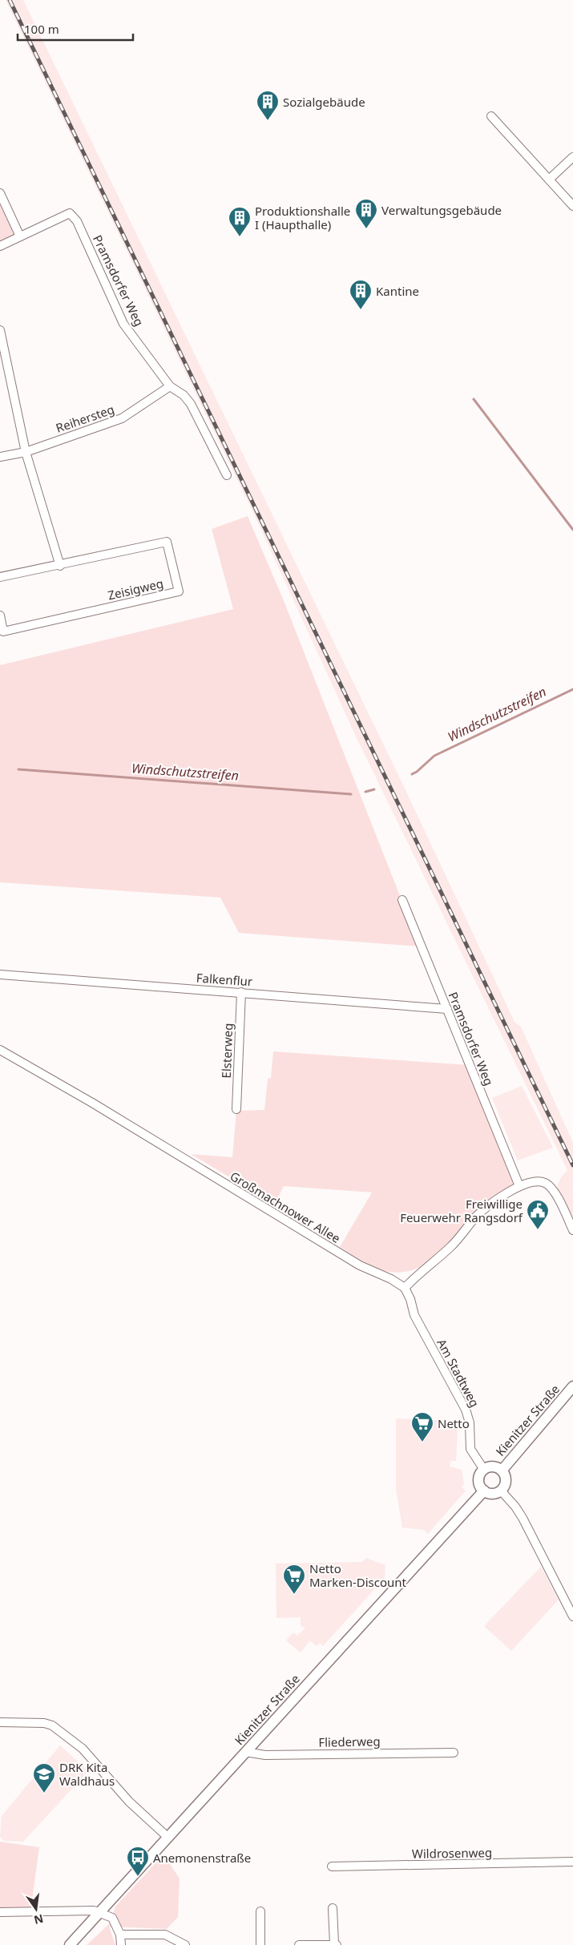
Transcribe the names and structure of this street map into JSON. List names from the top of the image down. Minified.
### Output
{"streets":{"street":["Pramsdorfer Weg","Reihersteg","Zeisigweg","Falkenflur","Elsterweg","Großmachnower Allee","Am Stadtweg","Kienitzer Straße","Fliederweg","Wildrosenweg"]},"crossings":[["Pramsdorfer Weg","Reihersteg"],["Pramsdorfer Weg","Falkenflur"],["Falkenflur","Elsterweg"],["Großmachnower Allee","Am Stadtweg"],["Am Stadtweg","Kienitzer Straße"],["Kienitzer Straße","Fliederweg"]],"water":["Windschutzstreifen"],"places":{"building":["Sozialgebäude","Verwaltungsgebäude","Produktionshalle I (Haupthalle)","Kantine"],"public building":["Freiwillige Feuerwehr Rangsdorf"],"supermarket":["Netto","Netto Marken-Discount"],"school or university":["DRK Kita Waldhaus"],"bus stop":["Anemonenstraße"]},"scale_bar":"100 m","north":"bottom"}
